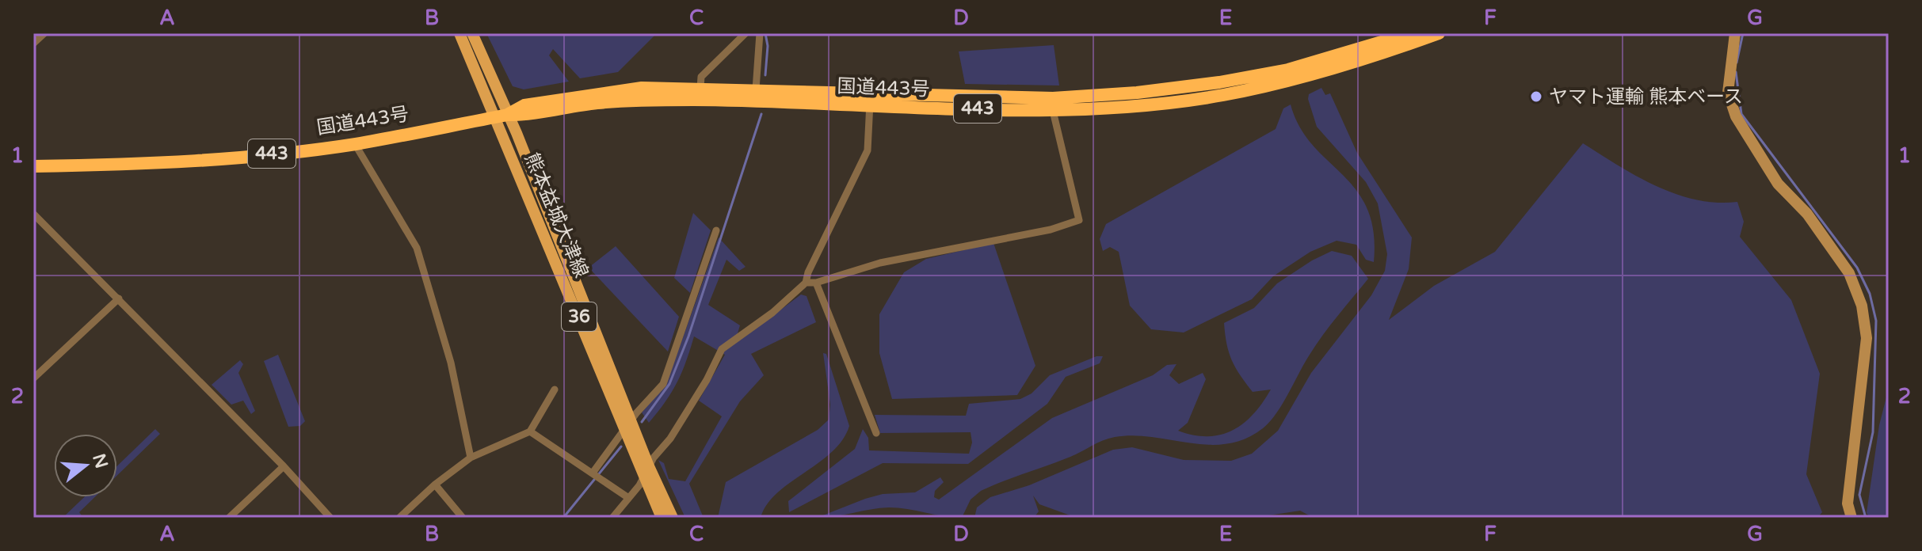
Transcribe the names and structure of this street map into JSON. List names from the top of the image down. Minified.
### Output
{"streets":{"highway":["国道443号","443"],"main road":["熊本益城大津線","36"]},"crossings":[["国道443号","熊本益城大津線"]],"places":["ヤマト運輸 熊本ベース"],"north":"right","grid":{"columns":["A","B","C","D","E","F","G"],"rows":["1","2"]}}
